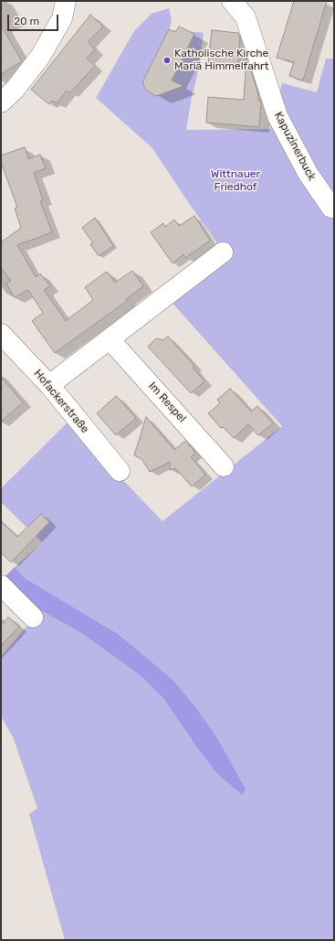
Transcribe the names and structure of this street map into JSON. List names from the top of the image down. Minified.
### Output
{"streets":{"street":["Kapuzinerbuck","Hofackerstraße","Im Respel"]},"parks":["Wittnauer Friedhof"],"places":["Katholische Kirche Mariä Himmelfahrt"],"scale_bar":"20 m"}
